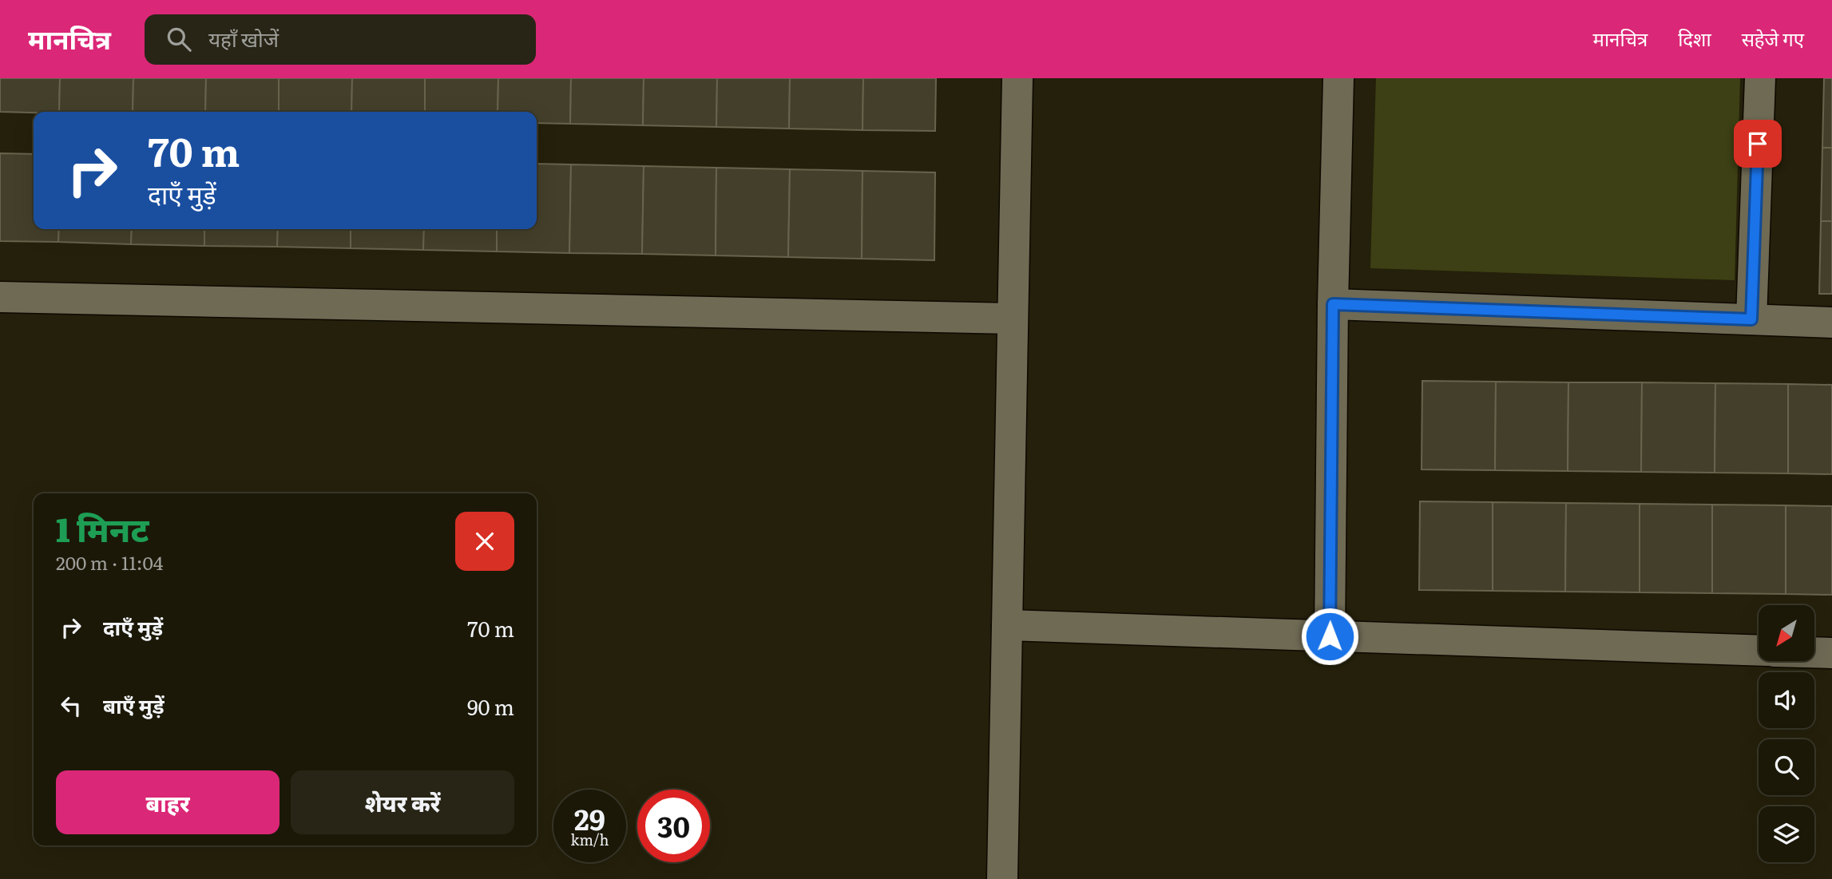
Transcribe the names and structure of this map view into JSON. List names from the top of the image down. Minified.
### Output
{"north":"bottom left","page":{"header":"मानचित्र","search":"यहाँ खोजें","nav":["मानचित्र","दिशा","सहेजे गए"],"turn":["70 m","दाएँ मुड़ें"],"heading":["1 मिनट","200 m · 11:04"],"list":[{"name":"दाएँ मुड़ें","value":"70 m"},{"name":"बाएँ मुड़ें","value":"90 m"}],"buttons":["बाहर","शेयर करें"],"speed":"29 km/h","limit":"30"}}
